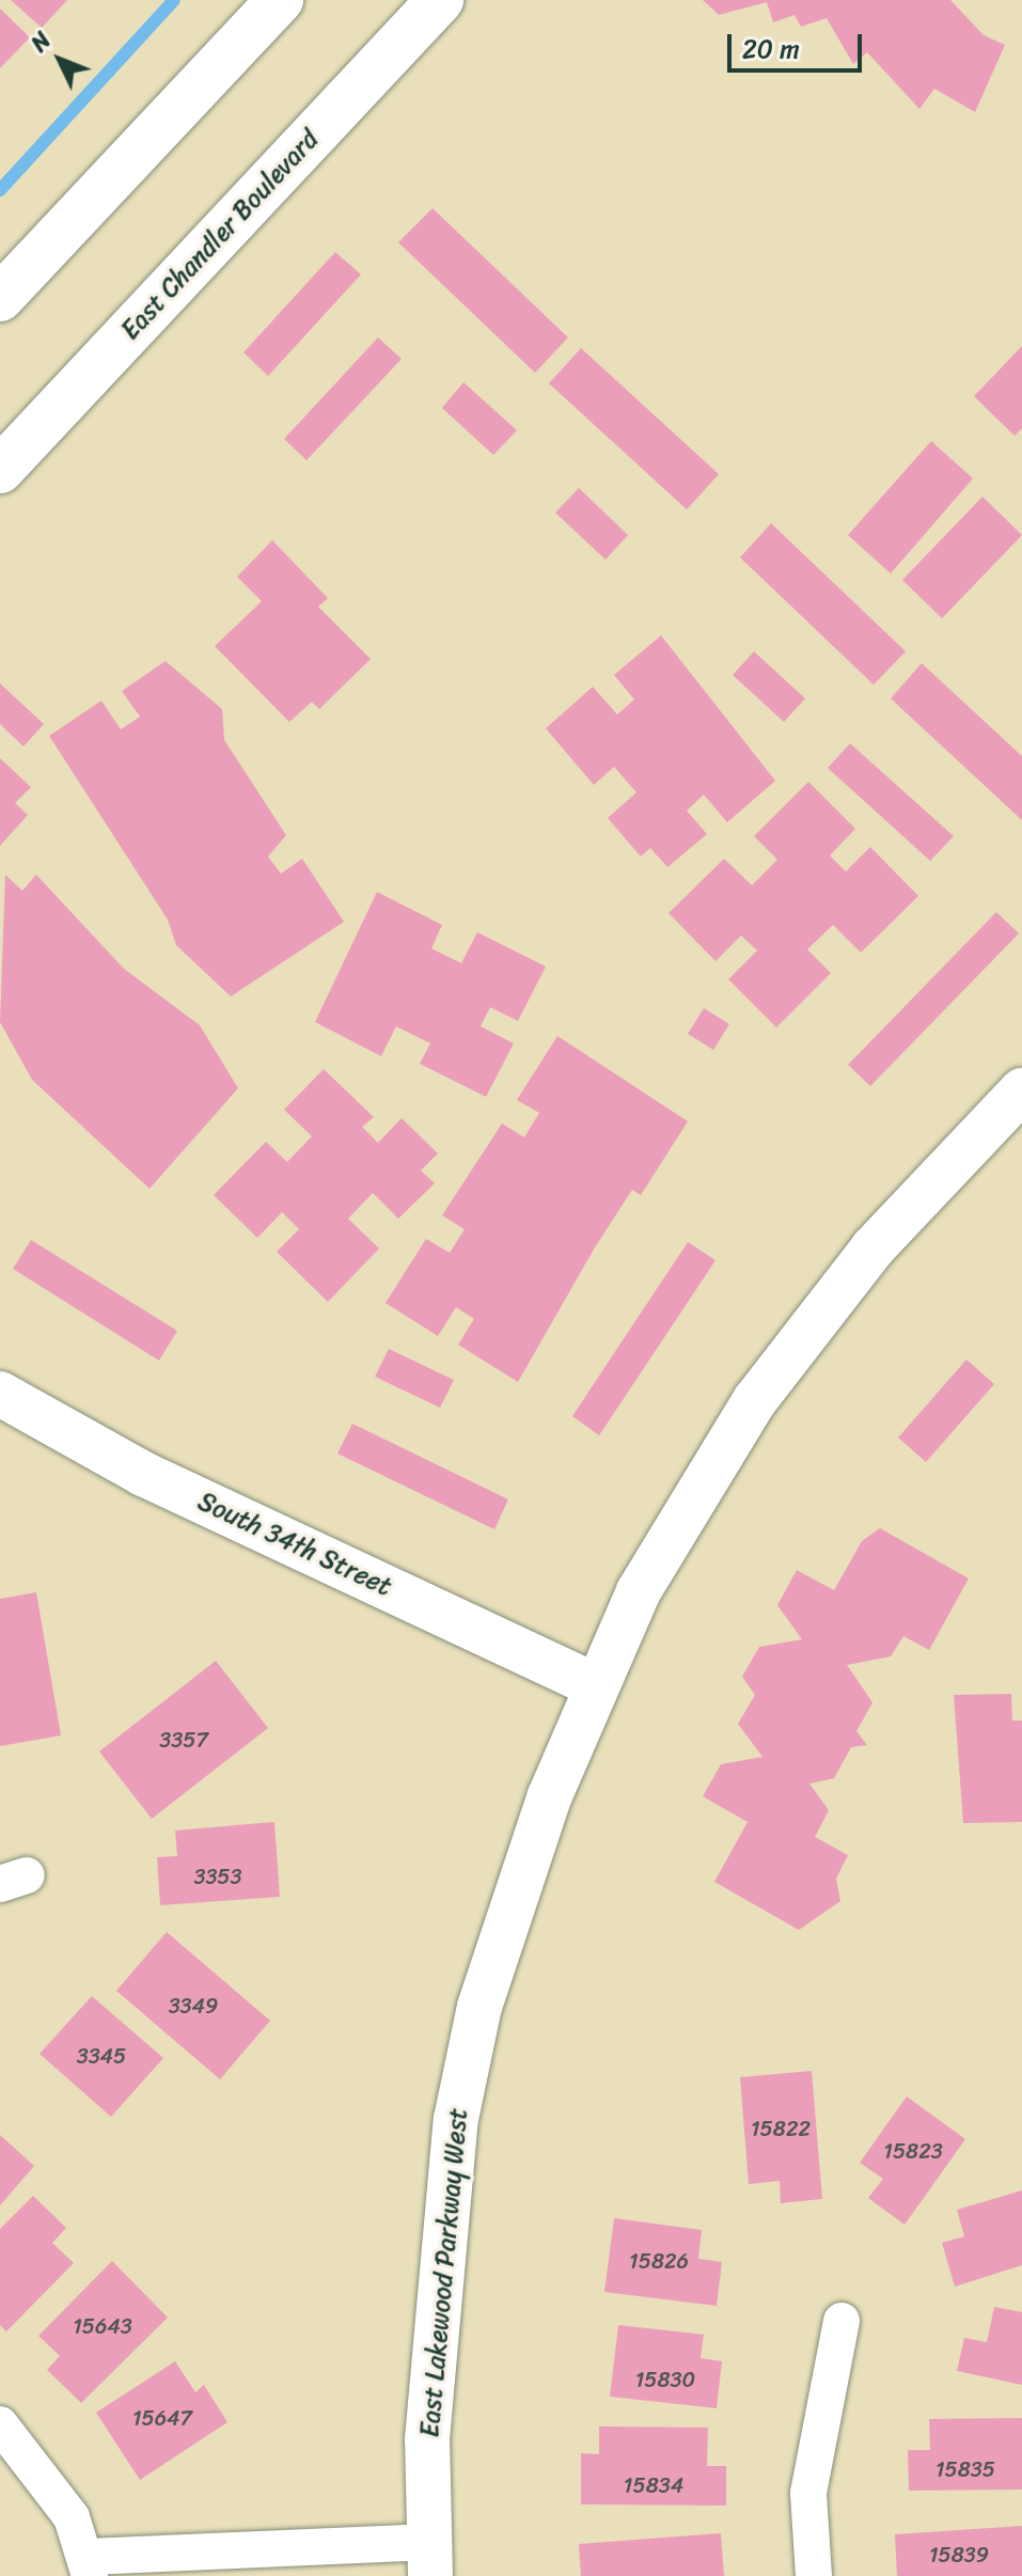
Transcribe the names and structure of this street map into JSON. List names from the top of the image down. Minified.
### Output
{"streets":{"main road":["East Chandler Boulevard"],"street":["South 34th Street","East Lakewood Parkway West"]},"crossings":[["South 34th Street","East Lakewood Parkway West"]],"house_numbers":["3357","3353","3349","3345","15822","15823","15826","15643","15830","15647","15835","15834","15839"],"scale_bar":"20 m","north":"top left"}
